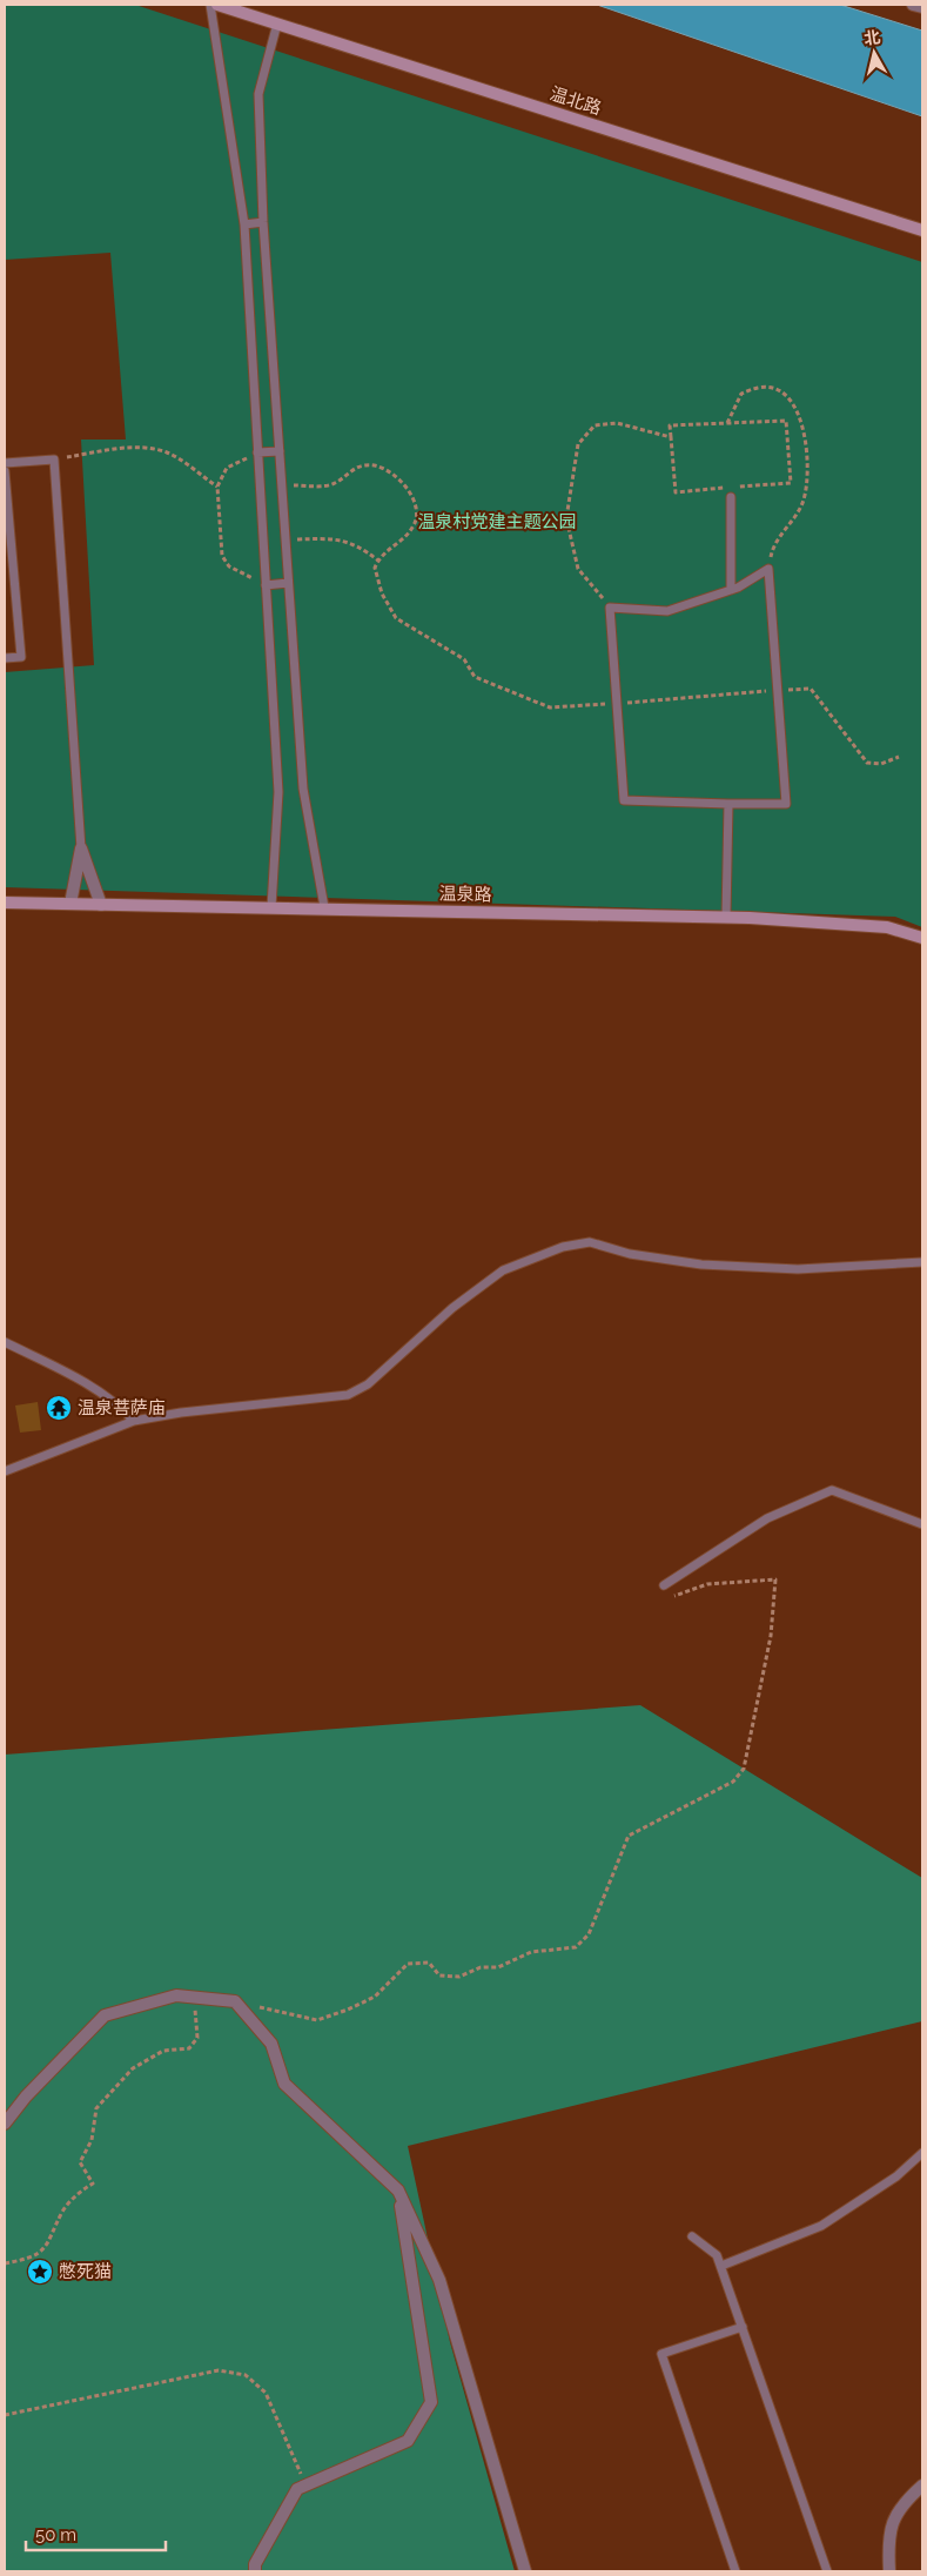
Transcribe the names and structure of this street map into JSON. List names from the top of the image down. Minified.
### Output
{"streets":{"main road":["温北路","温泉路"]},"parks":["温泉村党建主题公园"],"places":{"temple":["温泉菩萨庙"],"place":["憋死猫"]},"scale_bar":"50 m","north":"top"}
